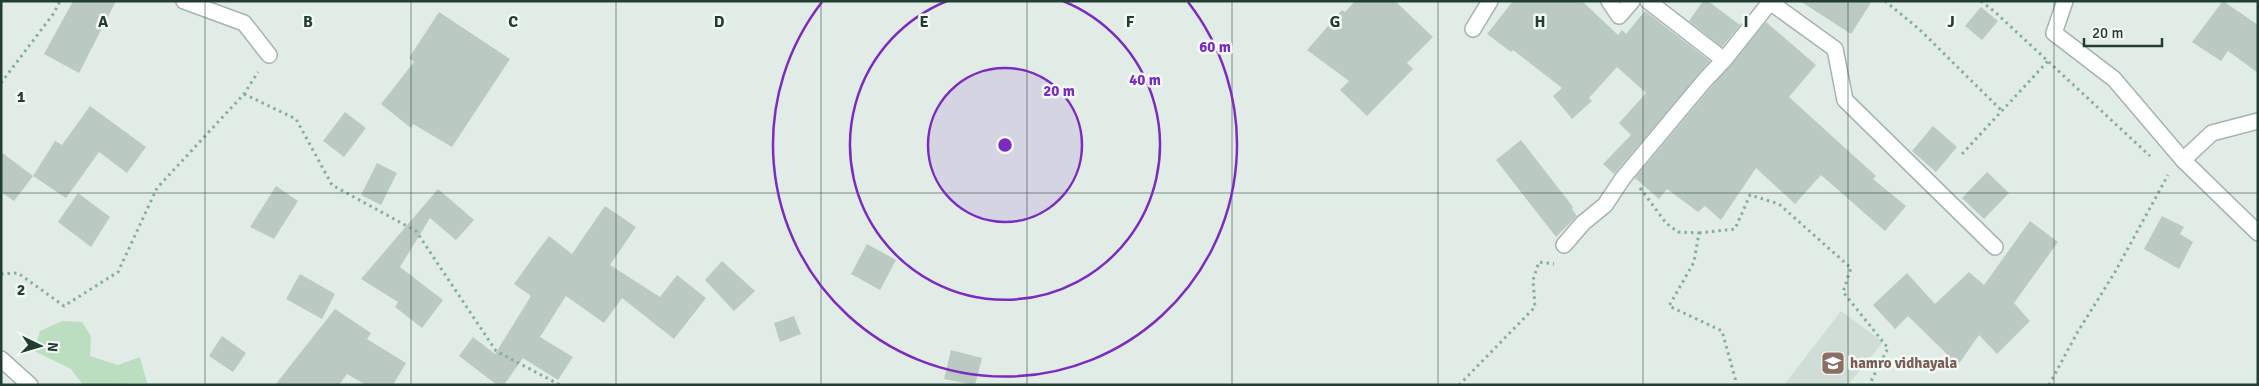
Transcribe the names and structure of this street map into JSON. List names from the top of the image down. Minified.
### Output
{"places":{"school or university":["hamro vidhayala"]},"scale_bar":"20 m","north":"right","grid":{"columns":["A","B","C","D","E","F","G","H","I","J"],"rows":["1","2"]},"rings":["60 m","40 m","20 m"]}
